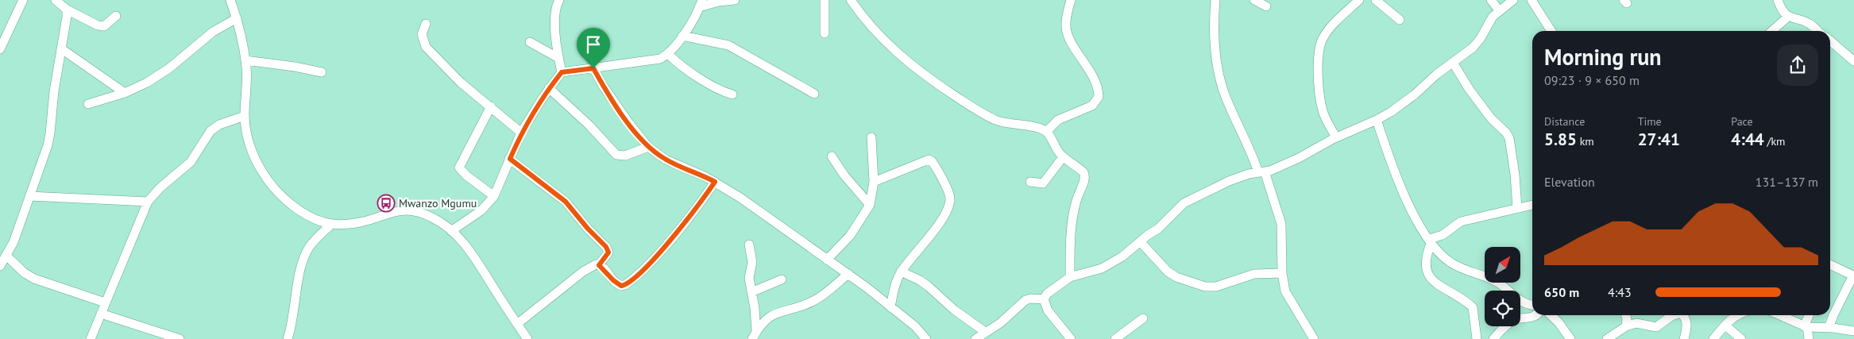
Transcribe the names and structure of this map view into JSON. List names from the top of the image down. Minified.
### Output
{"places":{"bus stop":["Mwanzo Mgumu"]},"north":"top right","page":{"heading":["Morning run","09:23 · 9 × 650 m"],"stats":[["Distance","5.85 km"],["Time","27:41"],["Pace","4:44 /km"]],"chart":["Elevation","131–137 m"],"list":[{"name":"650 m","note":"4:43"}]}}
